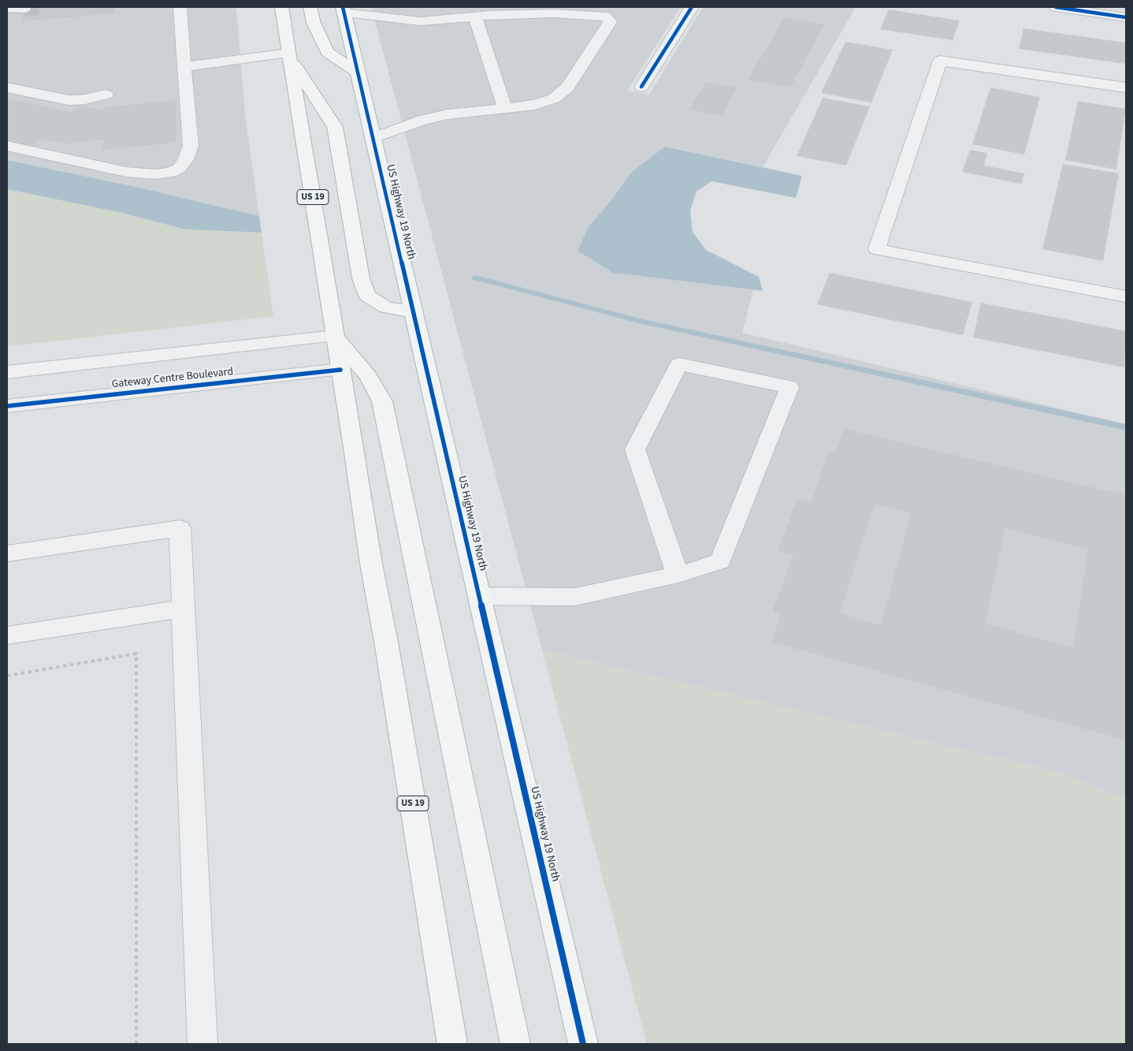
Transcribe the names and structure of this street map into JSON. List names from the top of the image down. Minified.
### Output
{"streets":{"highway":["US 19","US Highway 19 North"],"street":["Gateway Centre Boulevard"]},"crossings":[["US 19","Gateway Centre Boulevard"]]}
